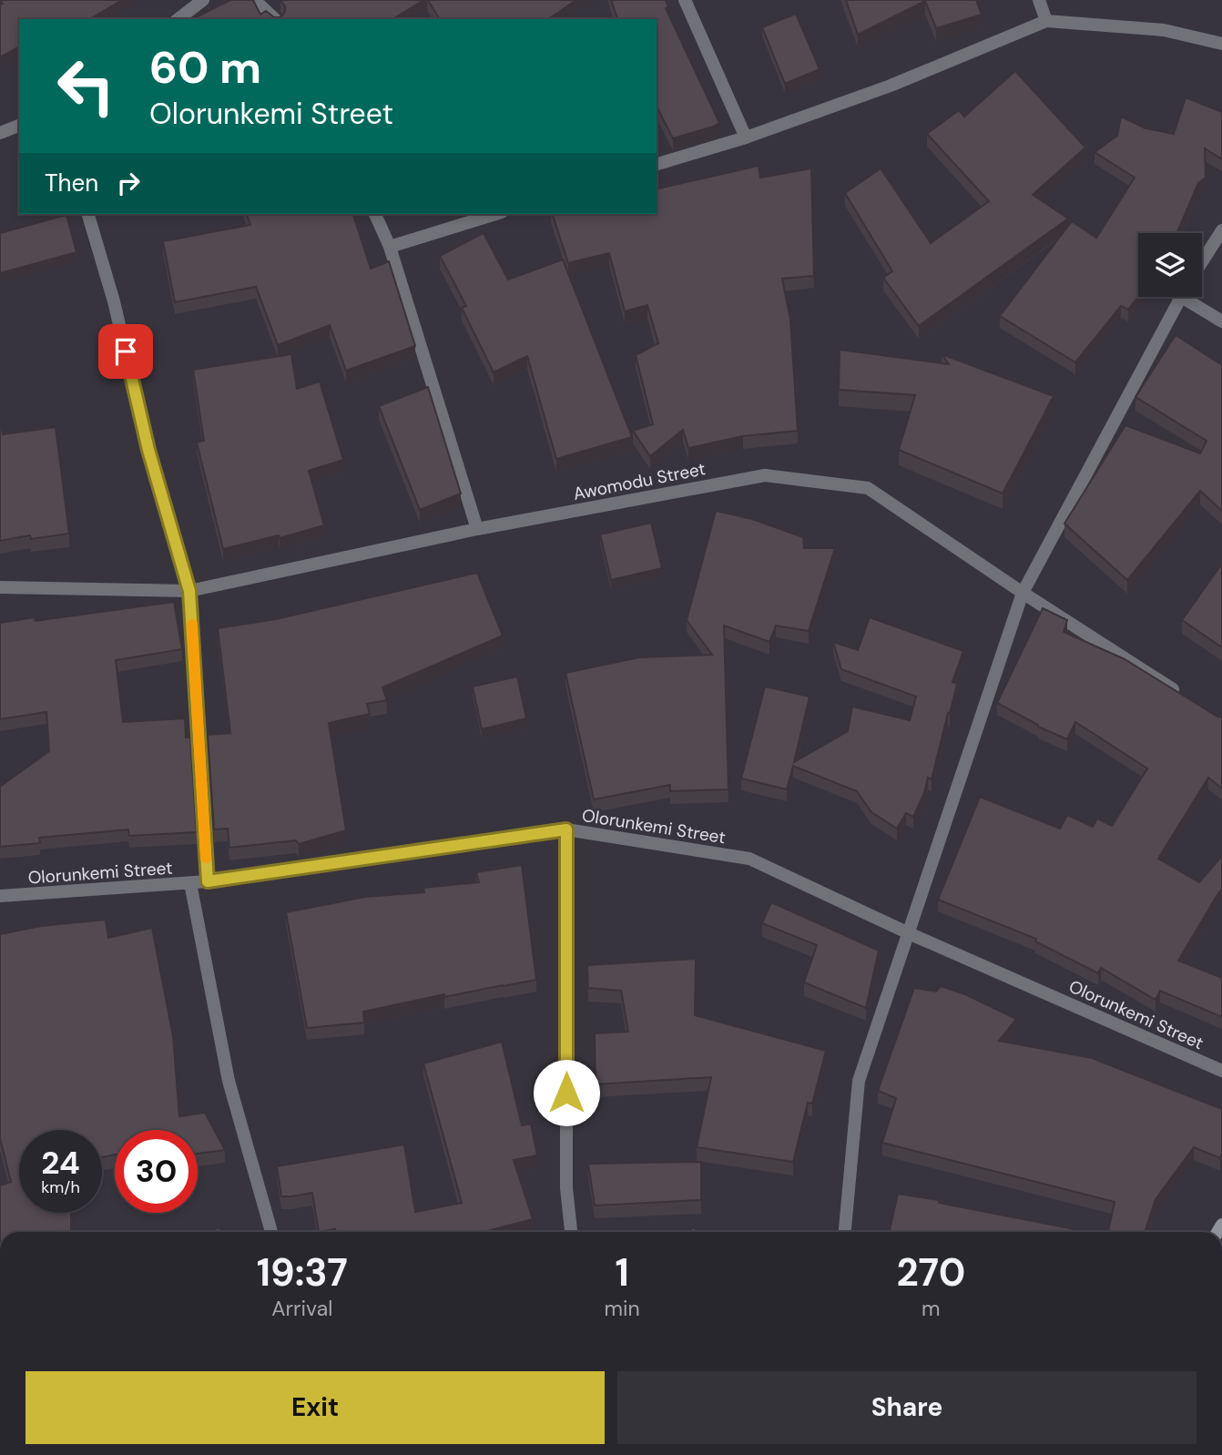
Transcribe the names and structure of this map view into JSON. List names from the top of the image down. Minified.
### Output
{"streets":{"street":["Awomodu Street","Olorunkemi Street"]},"page":{"turn":["60 m","Olorunkemi Street"],"then":"Then","speed":"24 km/h","limit":"30","eta":["19:37","Arrival","1","min","270","m"],"buttons":["Exit","Share"]}}
